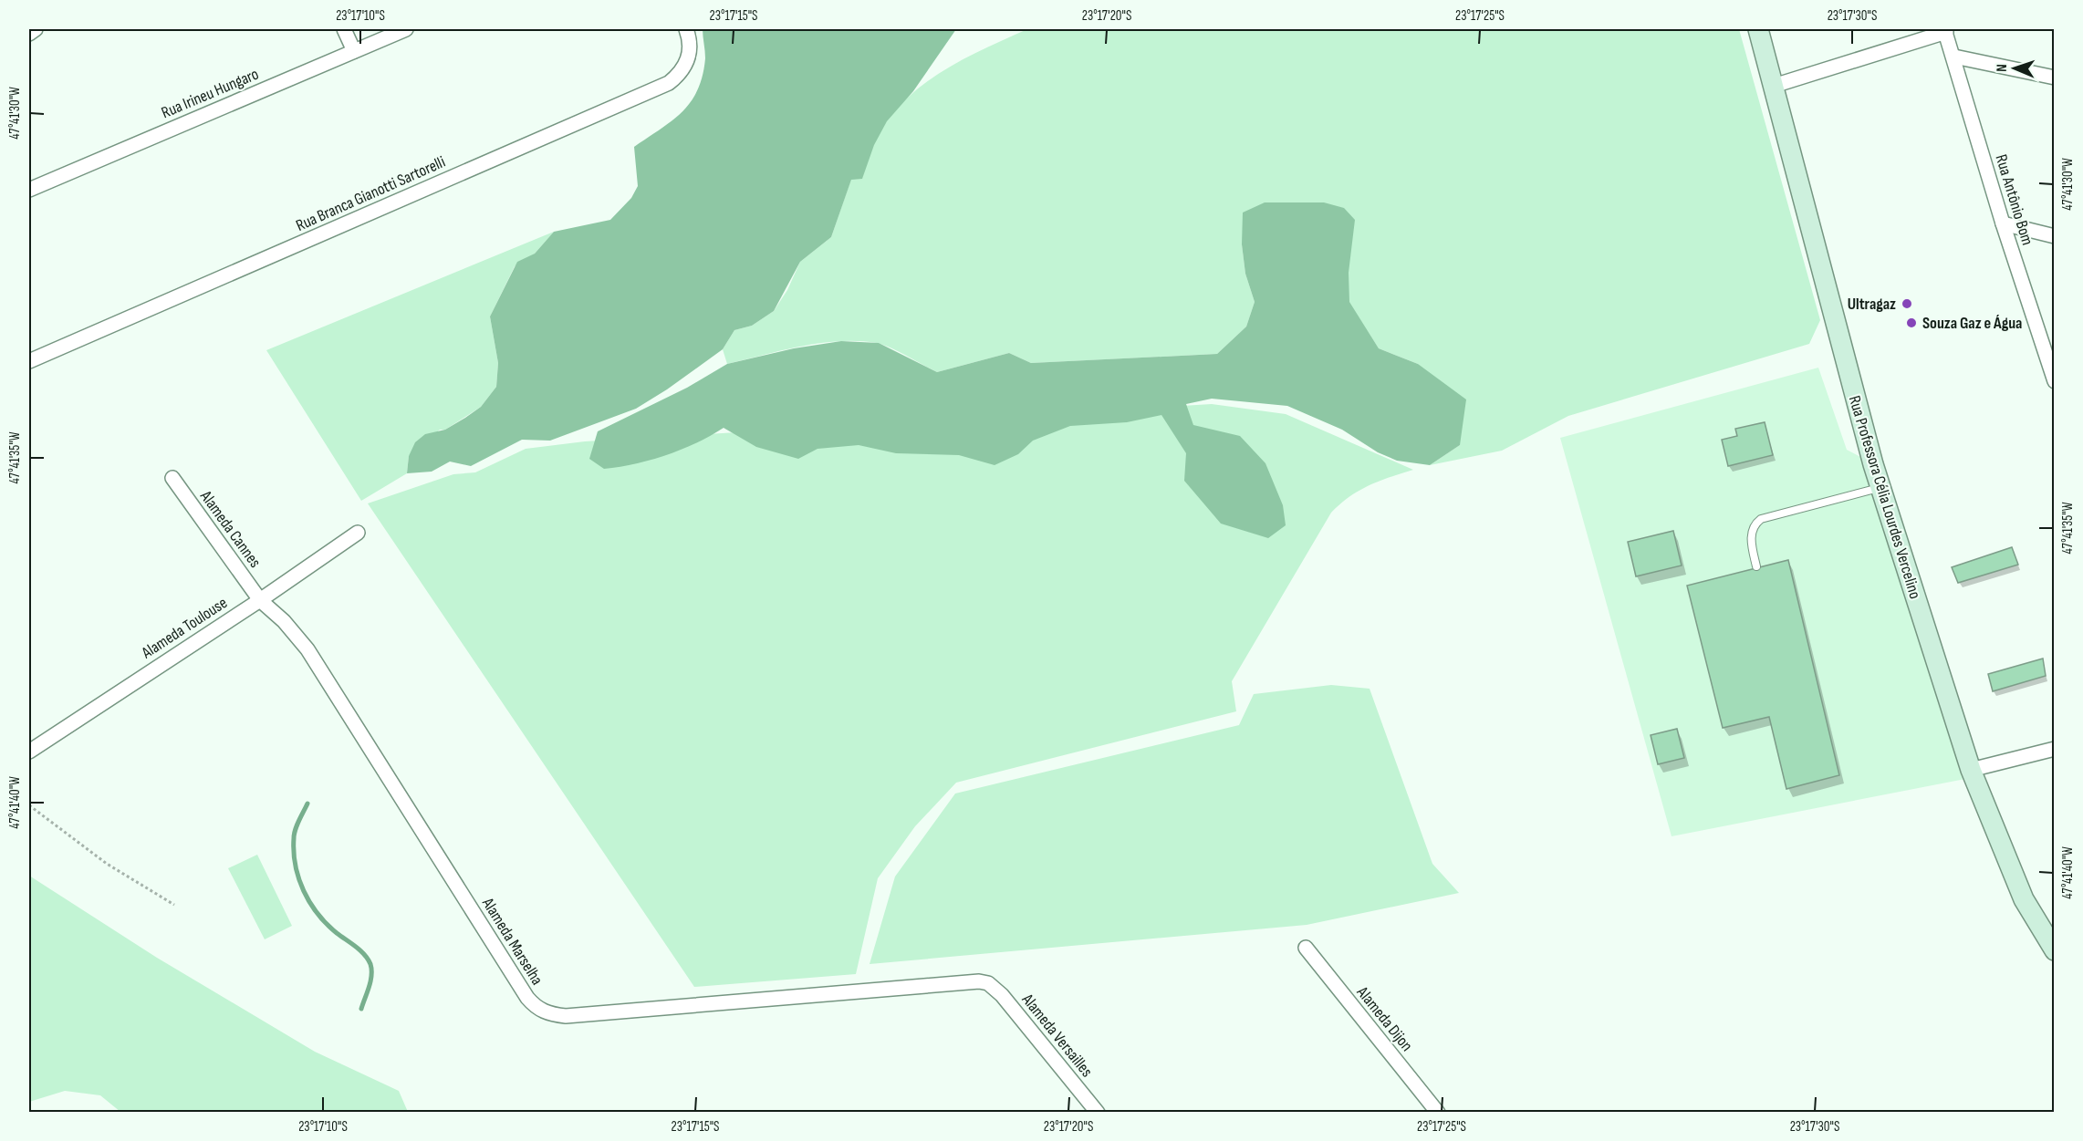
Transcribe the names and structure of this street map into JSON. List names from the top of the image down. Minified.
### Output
{"streets":{"main road":["Rua Professora Célia Lourdes Vercelino"],"street":["Rua Irineu Hungaro","Rua Branca Gianotti Sartorelli","Rua Antônio Bom","Alameda Cannes","Alameda Toulouse","Alameda Marselha","Alameda Dijon","Alameda Versailles"]},"crossings":[["Alameda Cannes","Alameda Toulouse"],["Alameda Cannes","Alameda Marselha"],["Alameda Toulouse","Alameda Marselha"],["Alameda Marselha","Alameda Versailles"]],"places":["Ultragaz","Souza Gaz e Água"],"north":"left","coordinates":["23°17'10\"S","23°17'15\"S","23°17'20\"S","23°17'25\"S","23°17'30\"S","47°41'30\"W","47°41'35\"W","47°41'40\"W"]}
